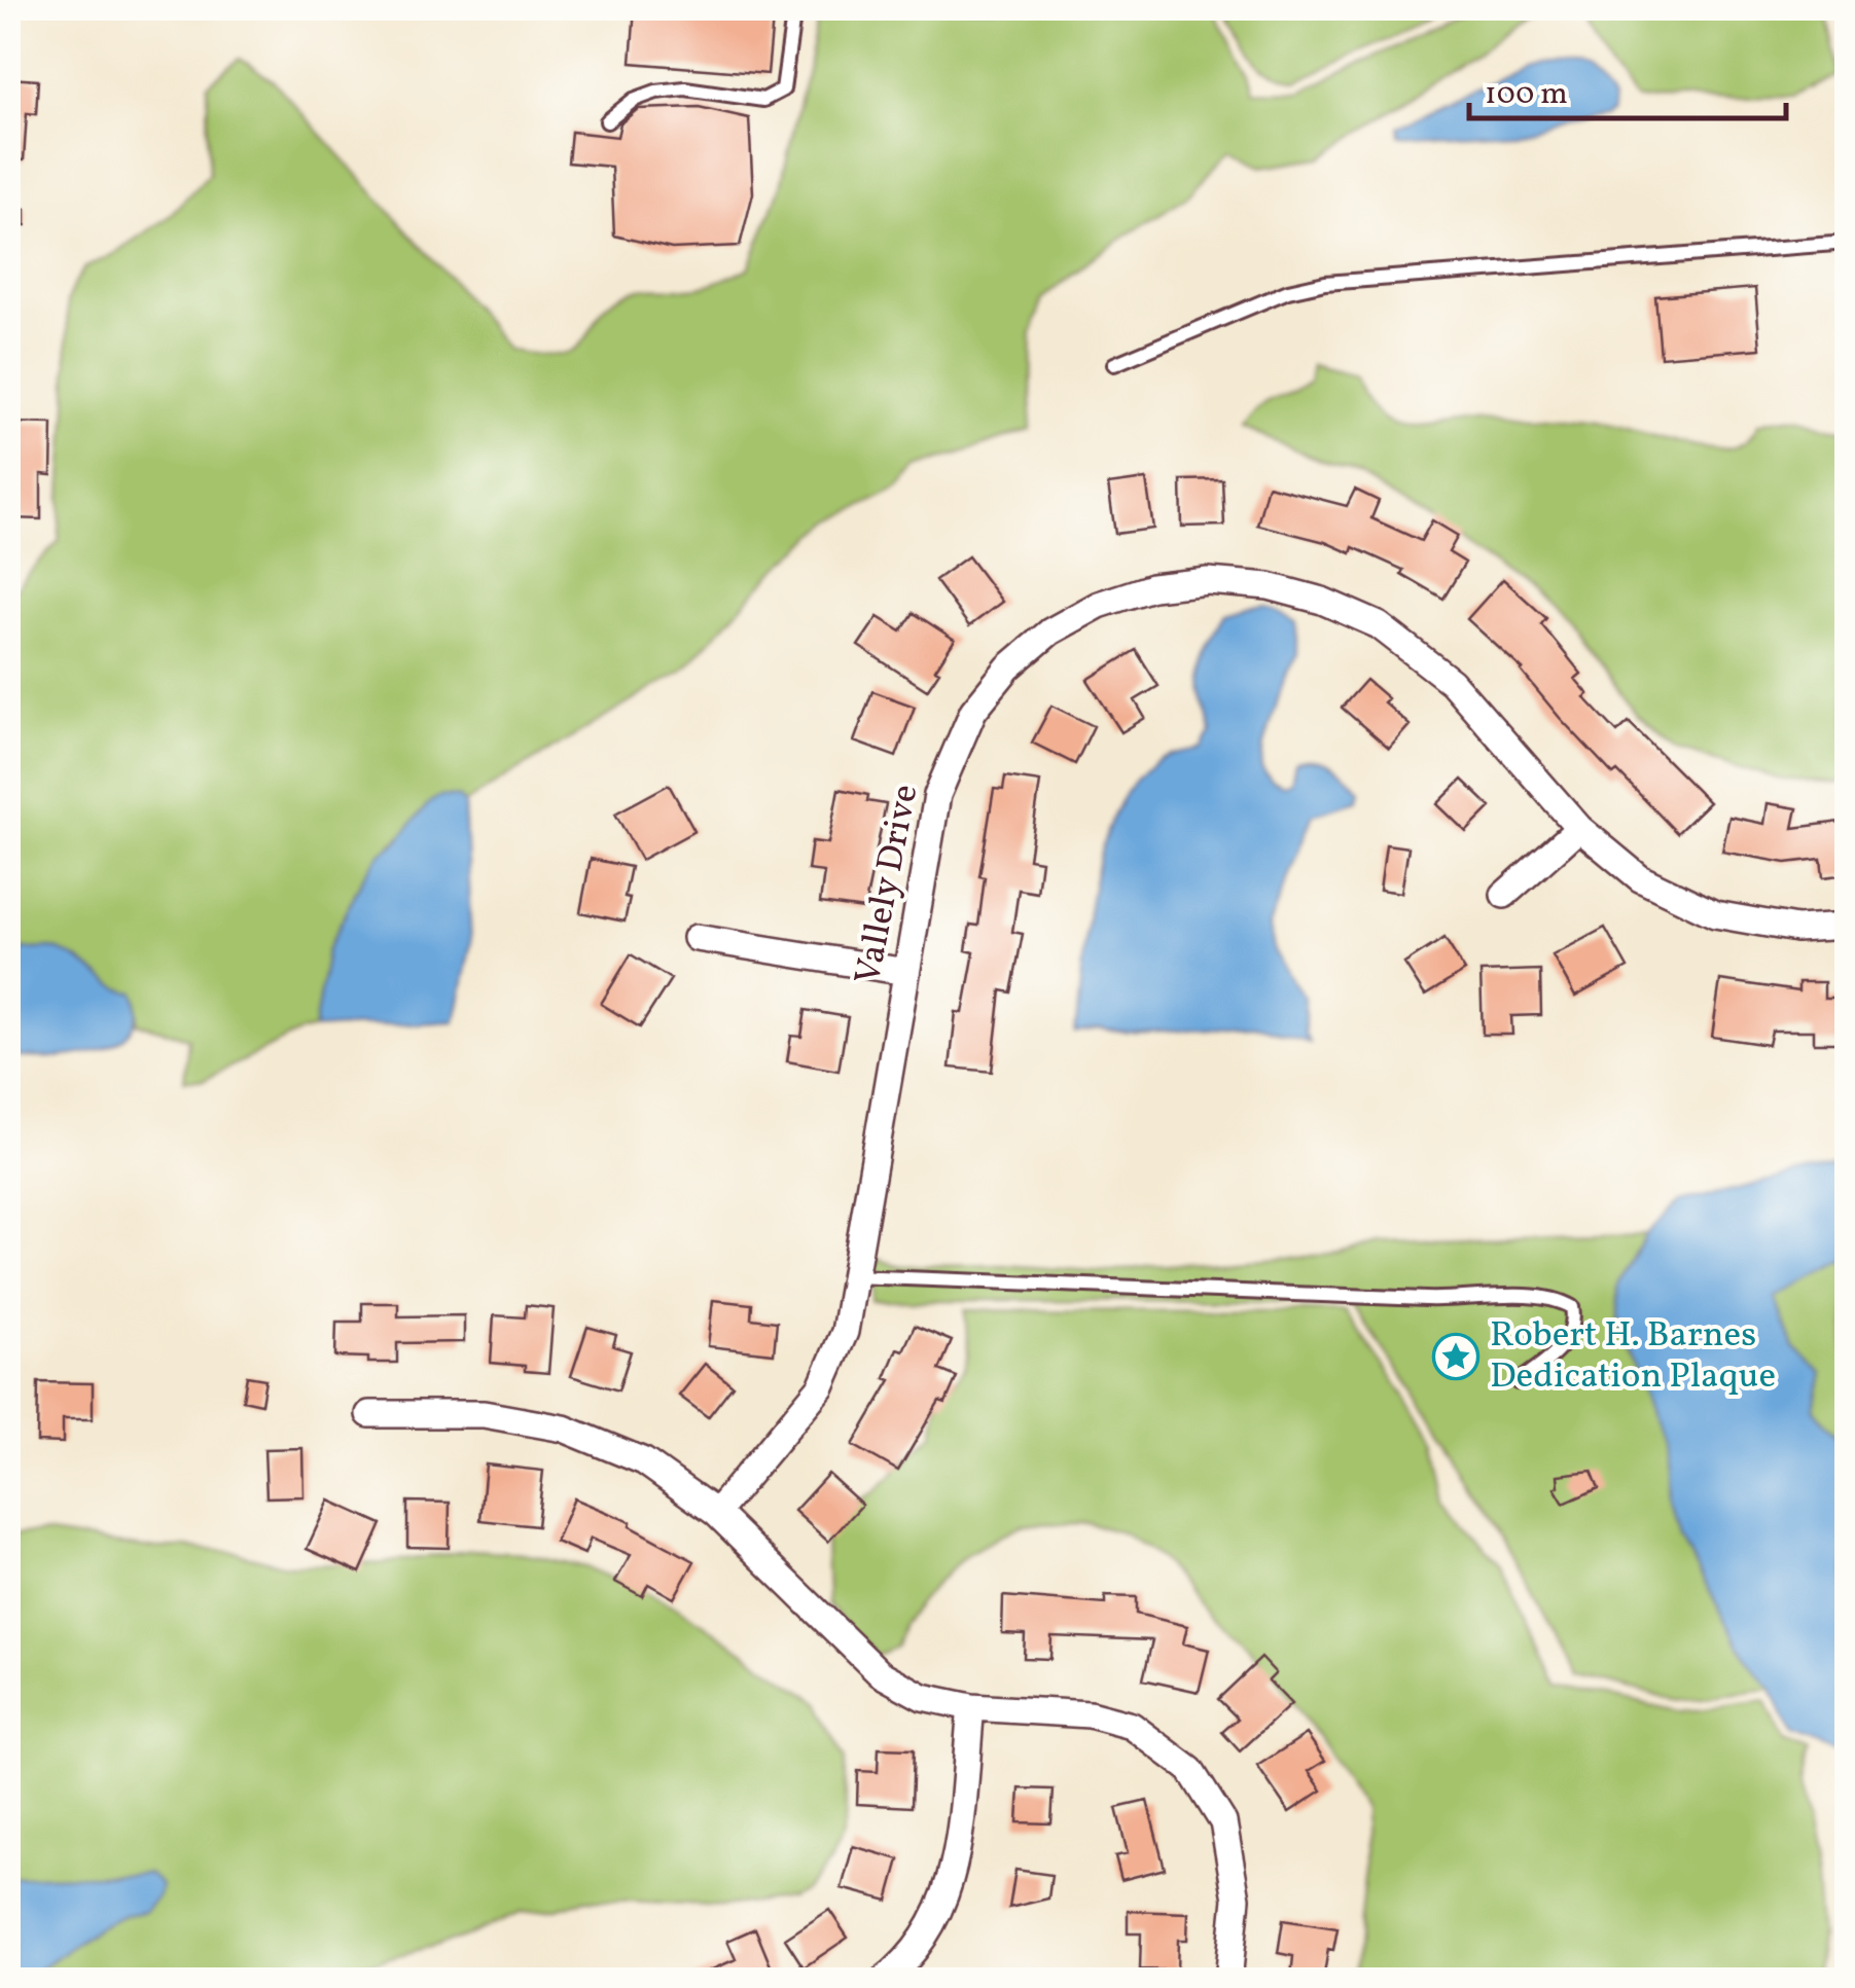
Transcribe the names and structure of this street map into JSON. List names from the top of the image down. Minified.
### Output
{"streets":{"street":["Vallely Drive"]},"places":{"place":["Robert H. Barnes Dedication Plaque"]},"scale_bar":"100 m"}
